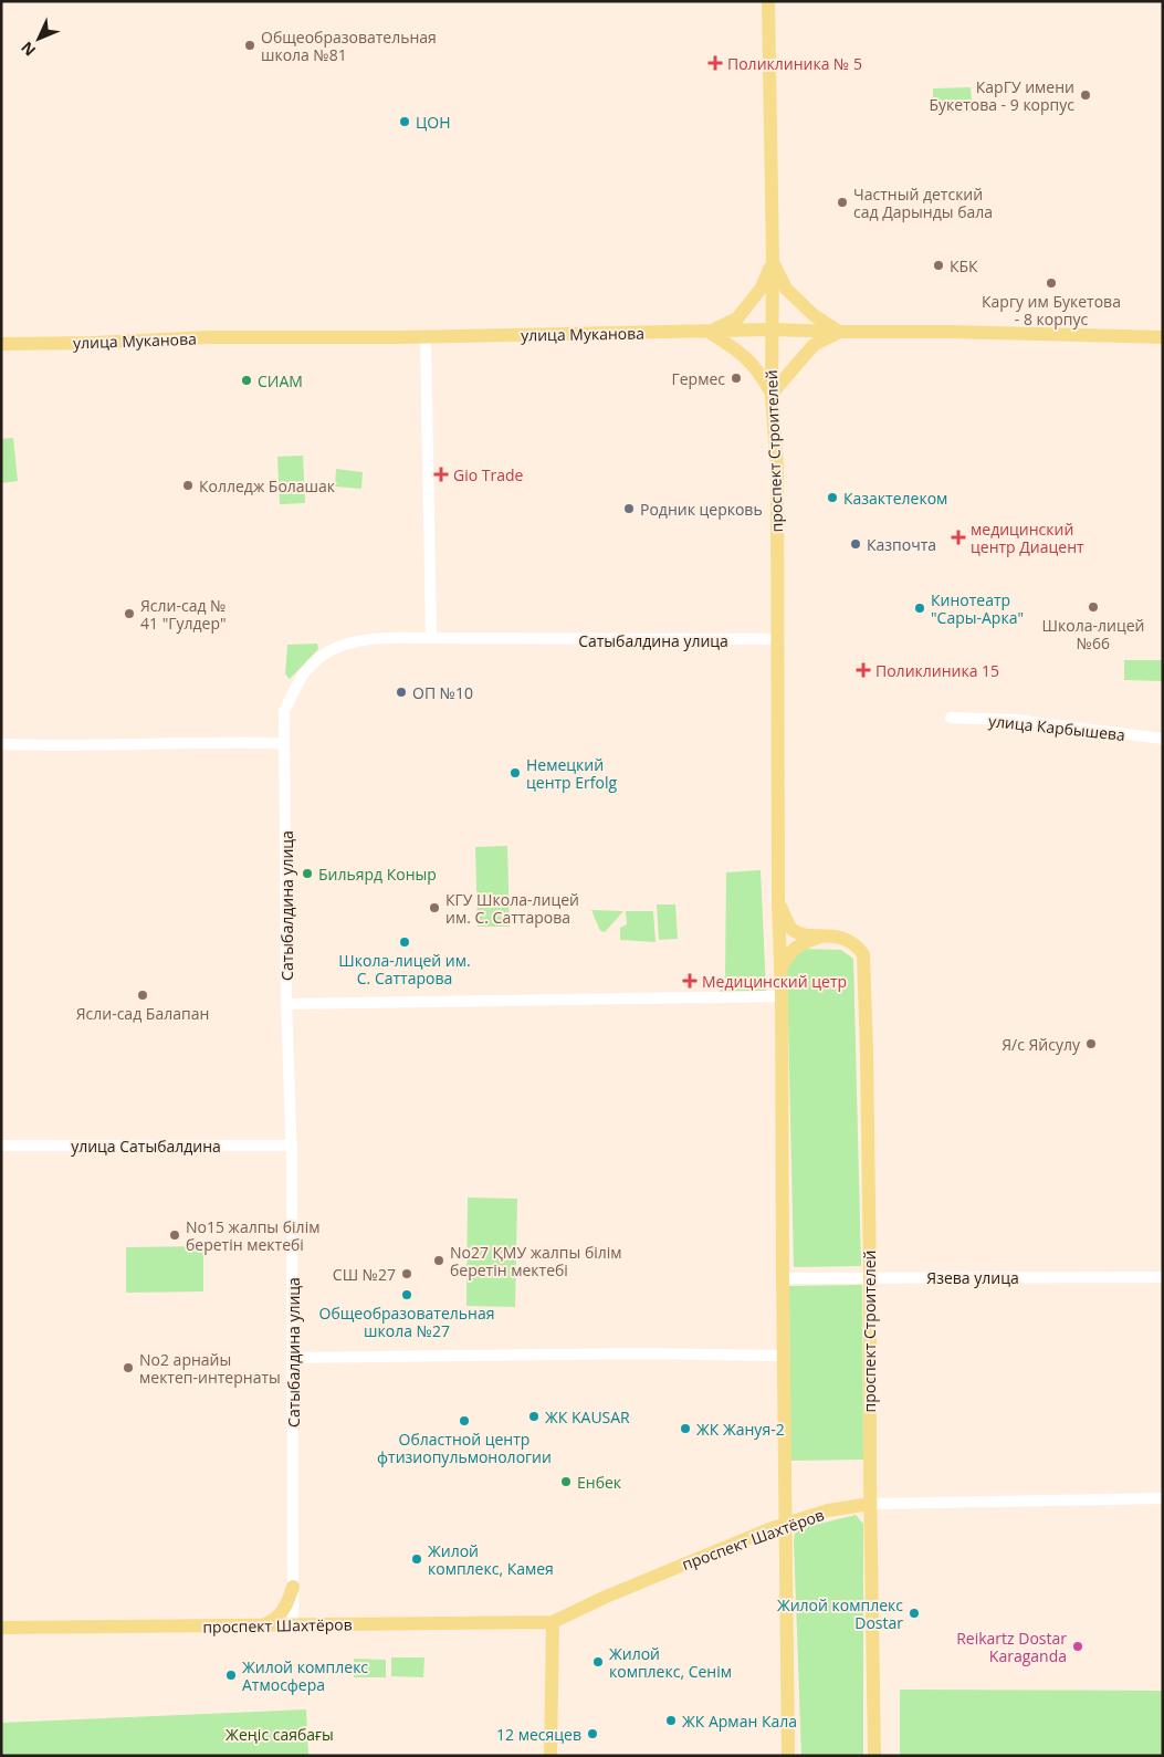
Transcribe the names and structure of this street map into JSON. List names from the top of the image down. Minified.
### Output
{"streets":{"main road":["улица Муканова","проспект Строителей","проспект Шахтёров"],"street":["Сатыбалдина улица","улица Карбышева","улица Сатыбалдина","Язева улица"]},"crossings":[["улица Муканова","проспект Строителей"],["проспект Строителей","Сатыбалдина улица"],["проспект Строителей","Язева улица"],["проспект Строителей","проспект Шахтёров"],["Сатыбалдина улица","улица Сатыбалдина"],["Сатыбалдина улица","проспект Шахтёров"]],"parks":["Жеңіс саябағы"],"places":{"other":["Общеобразовательная школа №81","КарГУ имени Букетова - 9 корпус","ЦОН","Частный детский сад Дарынды бала","КБК","Каргу им Букетова - 8 корпус","Гермес","СИАМ","Колледж Болашак","Казактелеком","Родник церковь","Казпочта","Школа-лицей №66","Кинотеатр \"Сары-Арка\"","Ясли-сад № 41 \"Гулдер\"","ОП №10","Немецкий центр Erfolg","Бильярд Коныр","КГУ Школа-лицей им. С. Саттарова","Школа-лицей им. С. Саттарова","Ясли-сад Балапан","Я/c Яйсулу","No15 жалпы білім беретін мектебі","No27 ҚМУ жалпы білім беретін мектебі","СШ №27","Общеобразовательная школа №27","No2 арнайы мектеп-интернаты","ЖК KAUSAR","Областной центр фтизиопульмонологии","ЖК Жануя-2","Енбек","Жилой комплекс, Камея","Жилой комплекс Dostar","Reikartz Dostar Karaganda","Жилой комплекс, Сенiм","Жилой комплекс Атмосфера","ЖК Арман Кала","12 месяцев"],"health":["Поликлиника № 5","Gio Trade","медицинский центр Диацент","Поликлиника 15","Медицинский цетр"]},"north":"bottom left"}
